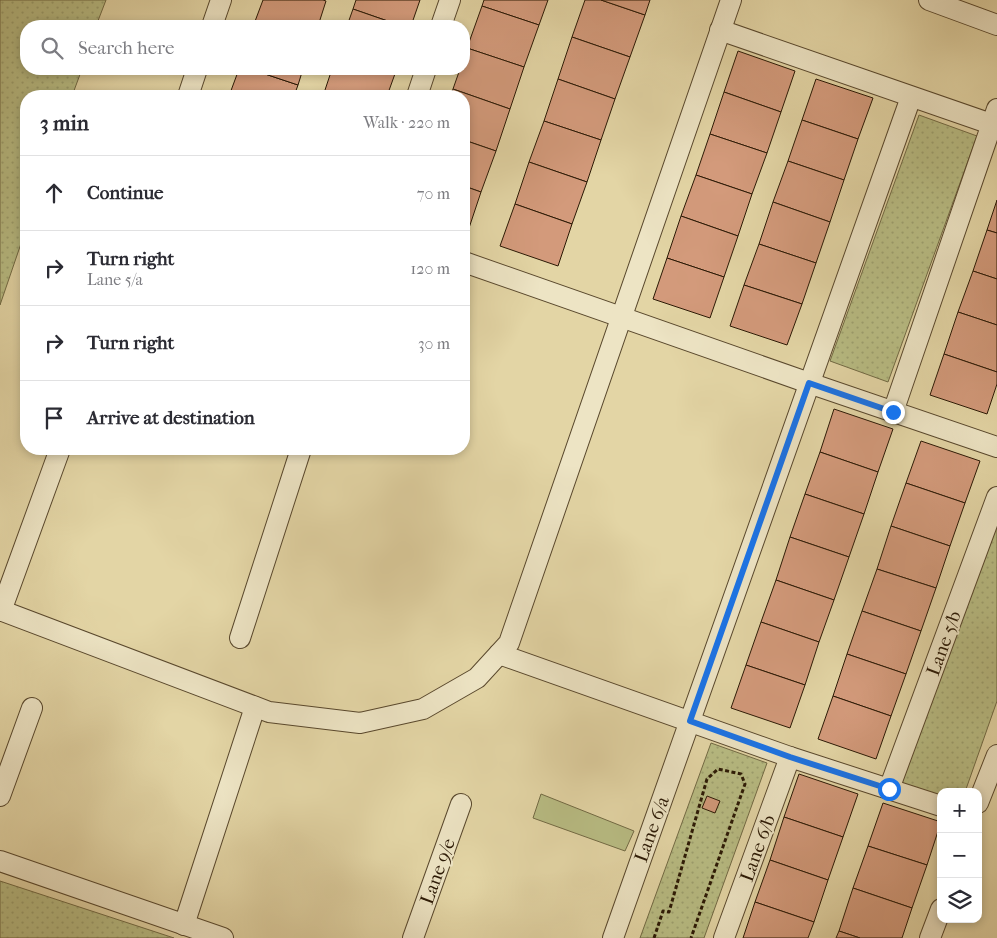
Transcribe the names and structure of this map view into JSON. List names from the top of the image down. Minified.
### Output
{"streets":{"street":["Lane 5/b","Lane 6/a","Lane 6/b","Lane 9/e"]},"page":{"search":"Search here","heading":["3 min","Walk · 220 m"],"list":[["Continue","70 m"],["Turn right","Lane 5/a","120 m"],["Turn right","30 m"],"Arrive at destination"],"map_buttons":["+","−"]}}
